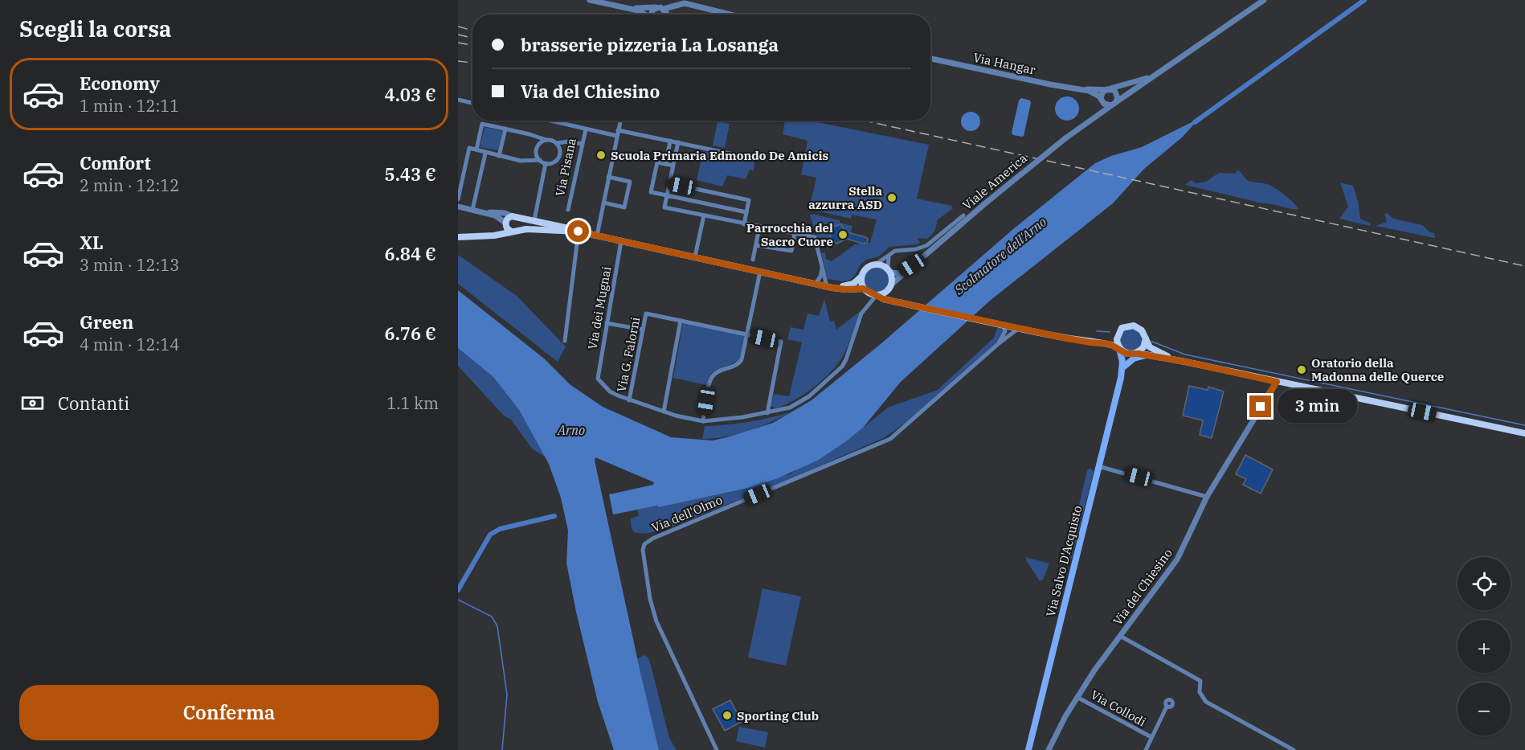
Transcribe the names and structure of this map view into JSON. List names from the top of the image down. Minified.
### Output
{"streets":{"main road":["Via Salvo D'Acquisto"],"street":["Via Hangar","Via Pisana","Viale America","Via dei Mugnai","Via G. Falorni","Via dell'Olmo","Via del Chiesino","Via Collodi"]},"crossings":[["Via Hangar","Viale America"],["Via dei Mugnai","Via G. Falorni"],["Via del Chiesino","Via Collodi"]],"water":["Scolmatore dell'Arno","Arno"],"places":["Scuola Primaria Edmondo De Amicis","Stella azzurra ASD","Parrocchia del Sacro Cuore","Oratorio della Madonna delle Querce","Sporting Club"],"page":{"heading":"Scegli la corsa","banner":["brasserie pizzeria La Losanga","Via del Chiesino"],"list":[{"name":"Economy","note":"1 min · 12:11","value":"4.03 €"},{"name":"Comfort","note":"2 min · 12:12","value":"5.43 €"},{"name":"XL","note":"3 min · 12:13","value":"6.84 €"},{"name":"Green","note":"4 min · 12:14","value":"6.76 €"}],"pay":["Contanti","1.1 km"],"bubble":"3 min","map_buttons":["+","−"],"buttons":"Conferma"}}
